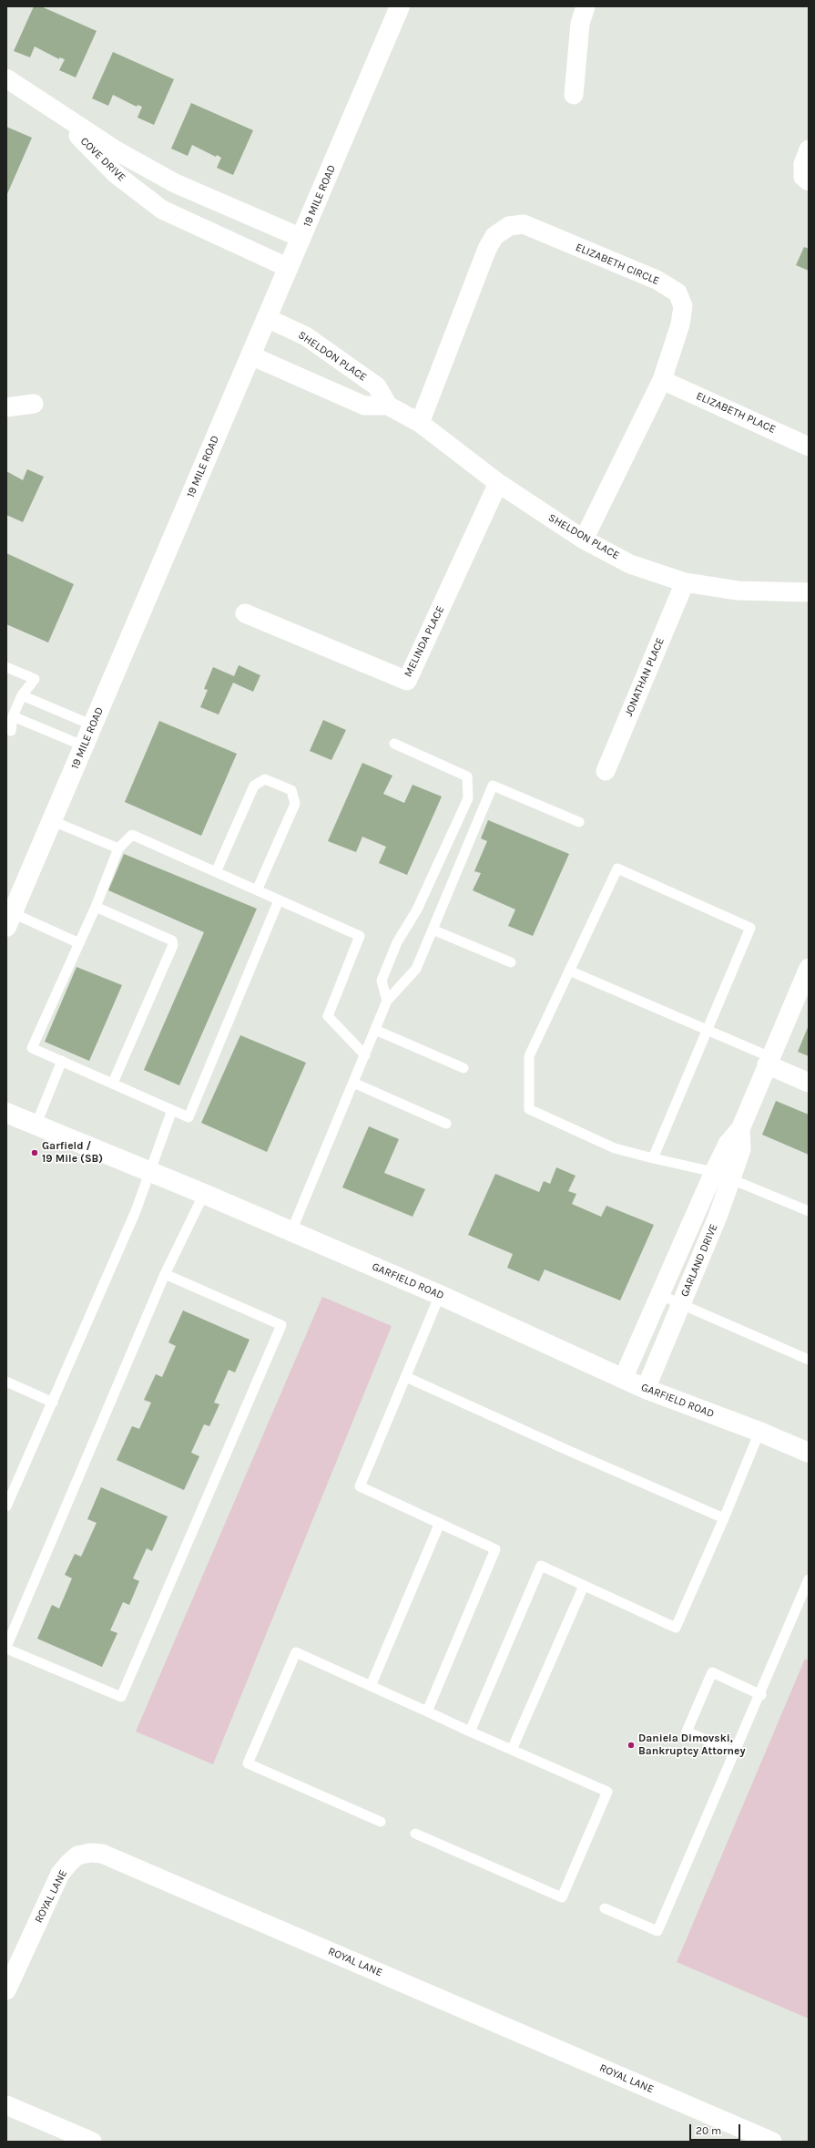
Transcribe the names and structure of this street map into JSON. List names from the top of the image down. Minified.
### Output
{"streets":{"street":["COVE DRIVE","19 MILE ROAD","ELIZABETH CIRCLE","SHELDON PLACE","ELIZABETH PLACE","MELINDA PLACE","JONATHAN PLACE","GARLAND DRIVE","GARFIELD ROAD","ROYAL LANE"]},"crossings":[["COVE DRIVE","19 MILE ROAD"],["19 MILE ROAD","SHELDON PLACE"],["ELIZABETH CIRCLE","SHELDON PLACE"],["ELIZABETH CIRCLE","ELIZABETH PLACE"],["SHELDON PLACE","MELINDA PLACE"],["SHELDON PLACE","JONATHAN PLACE"],["GARLAND DRIVE","GARFIELD ROAD"]],"places":["Garfield / 19 Mile (SB)","Daniela Dimovski, Bankruptcy Attorney"],"scale_bar":"20 m"}
